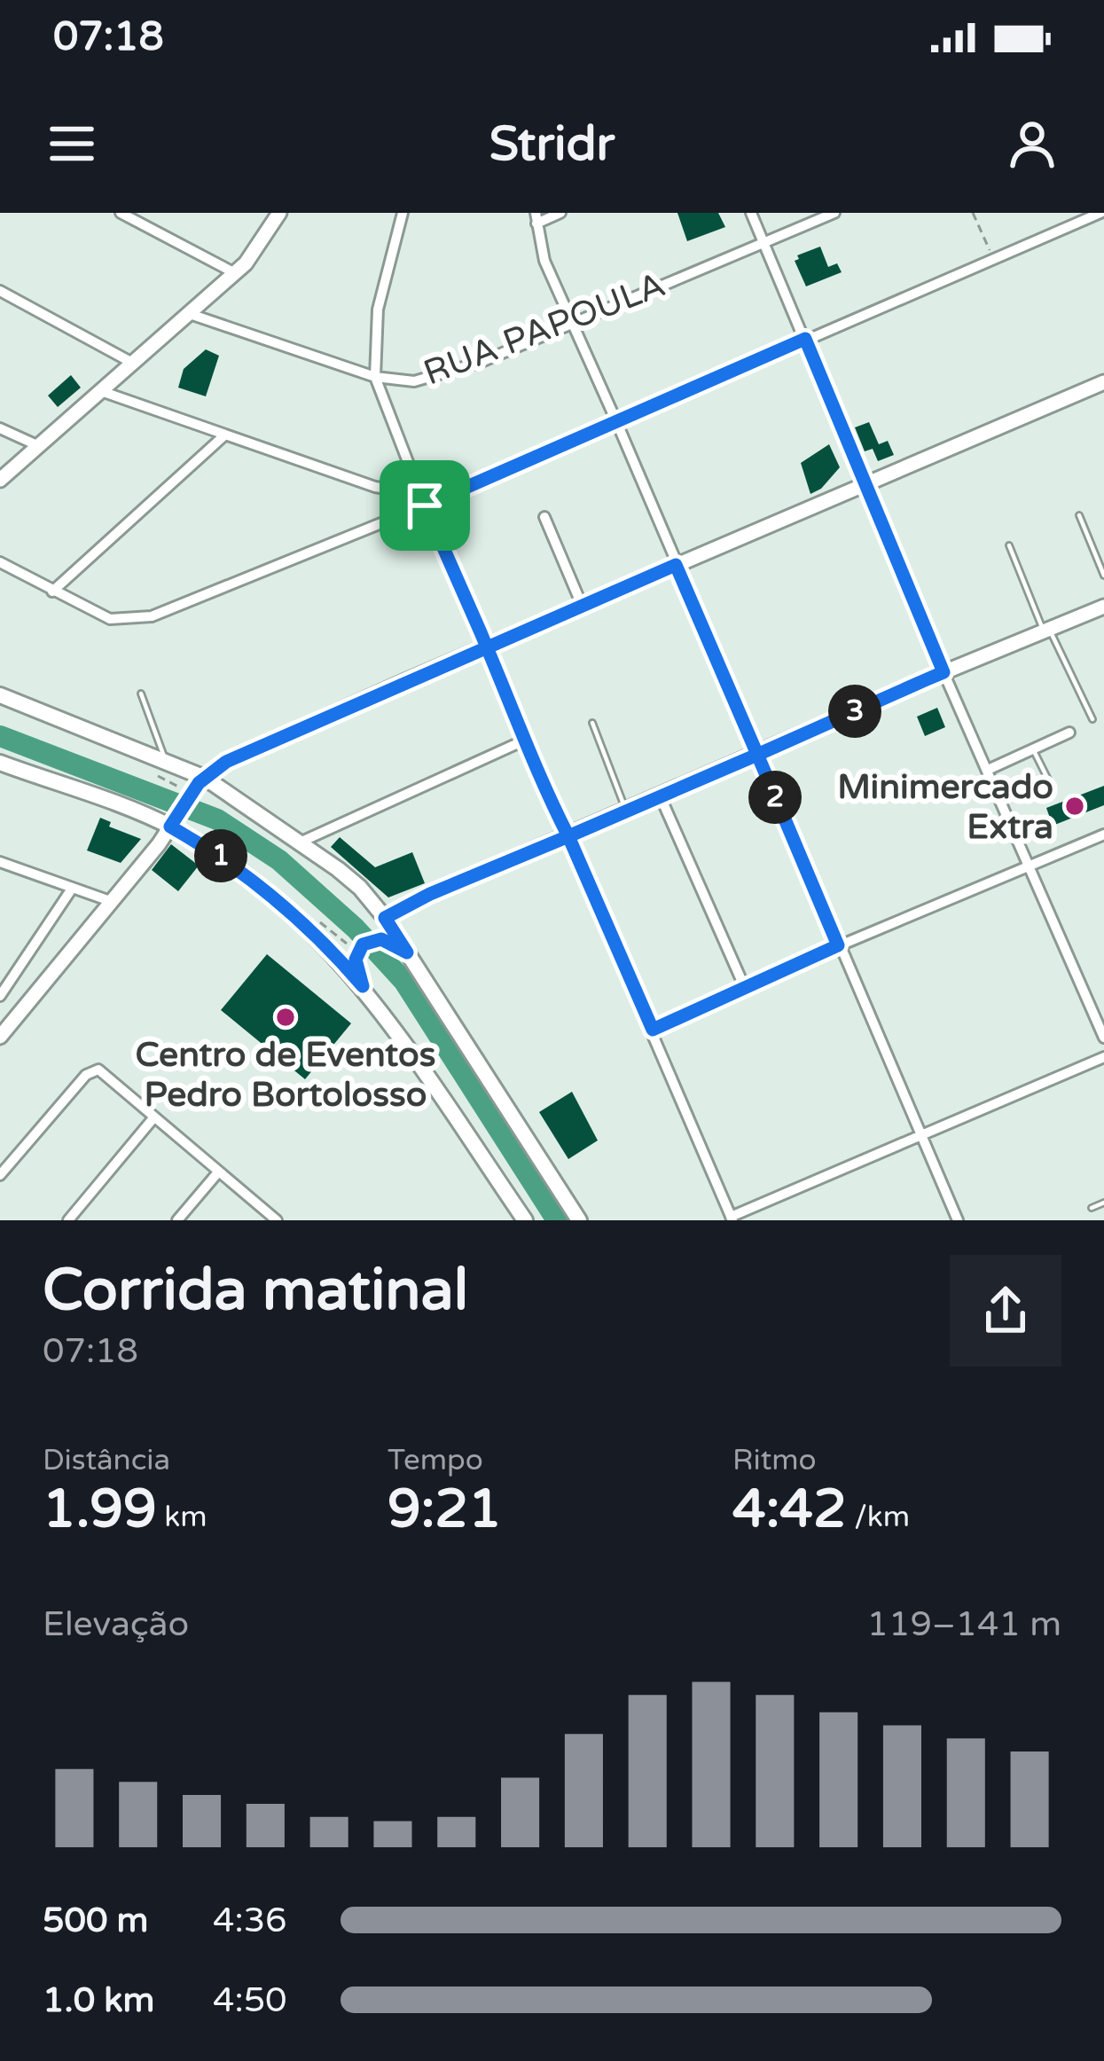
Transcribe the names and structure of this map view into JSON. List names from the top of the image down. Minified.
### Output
{"streets":{"street":["RUA PAPOULA"]},"places":["Minimercado Extra","Centro de Eventos Pedro Bortolosso"],"page":{"status":"07:18","header":"Stridr","pins":["3","2","1"],"heading":["Corrida matinal","07:18"],"stats":[["Distância","1.99 km"],["Tempo","9:21"],["Ritmo","4:42 /km"]],"chart":["Elevação","119–141 m"],"list":[{"name":"500 m","note":"4:36"},{"name":"1.0 km","note":"4:50"}]}}
